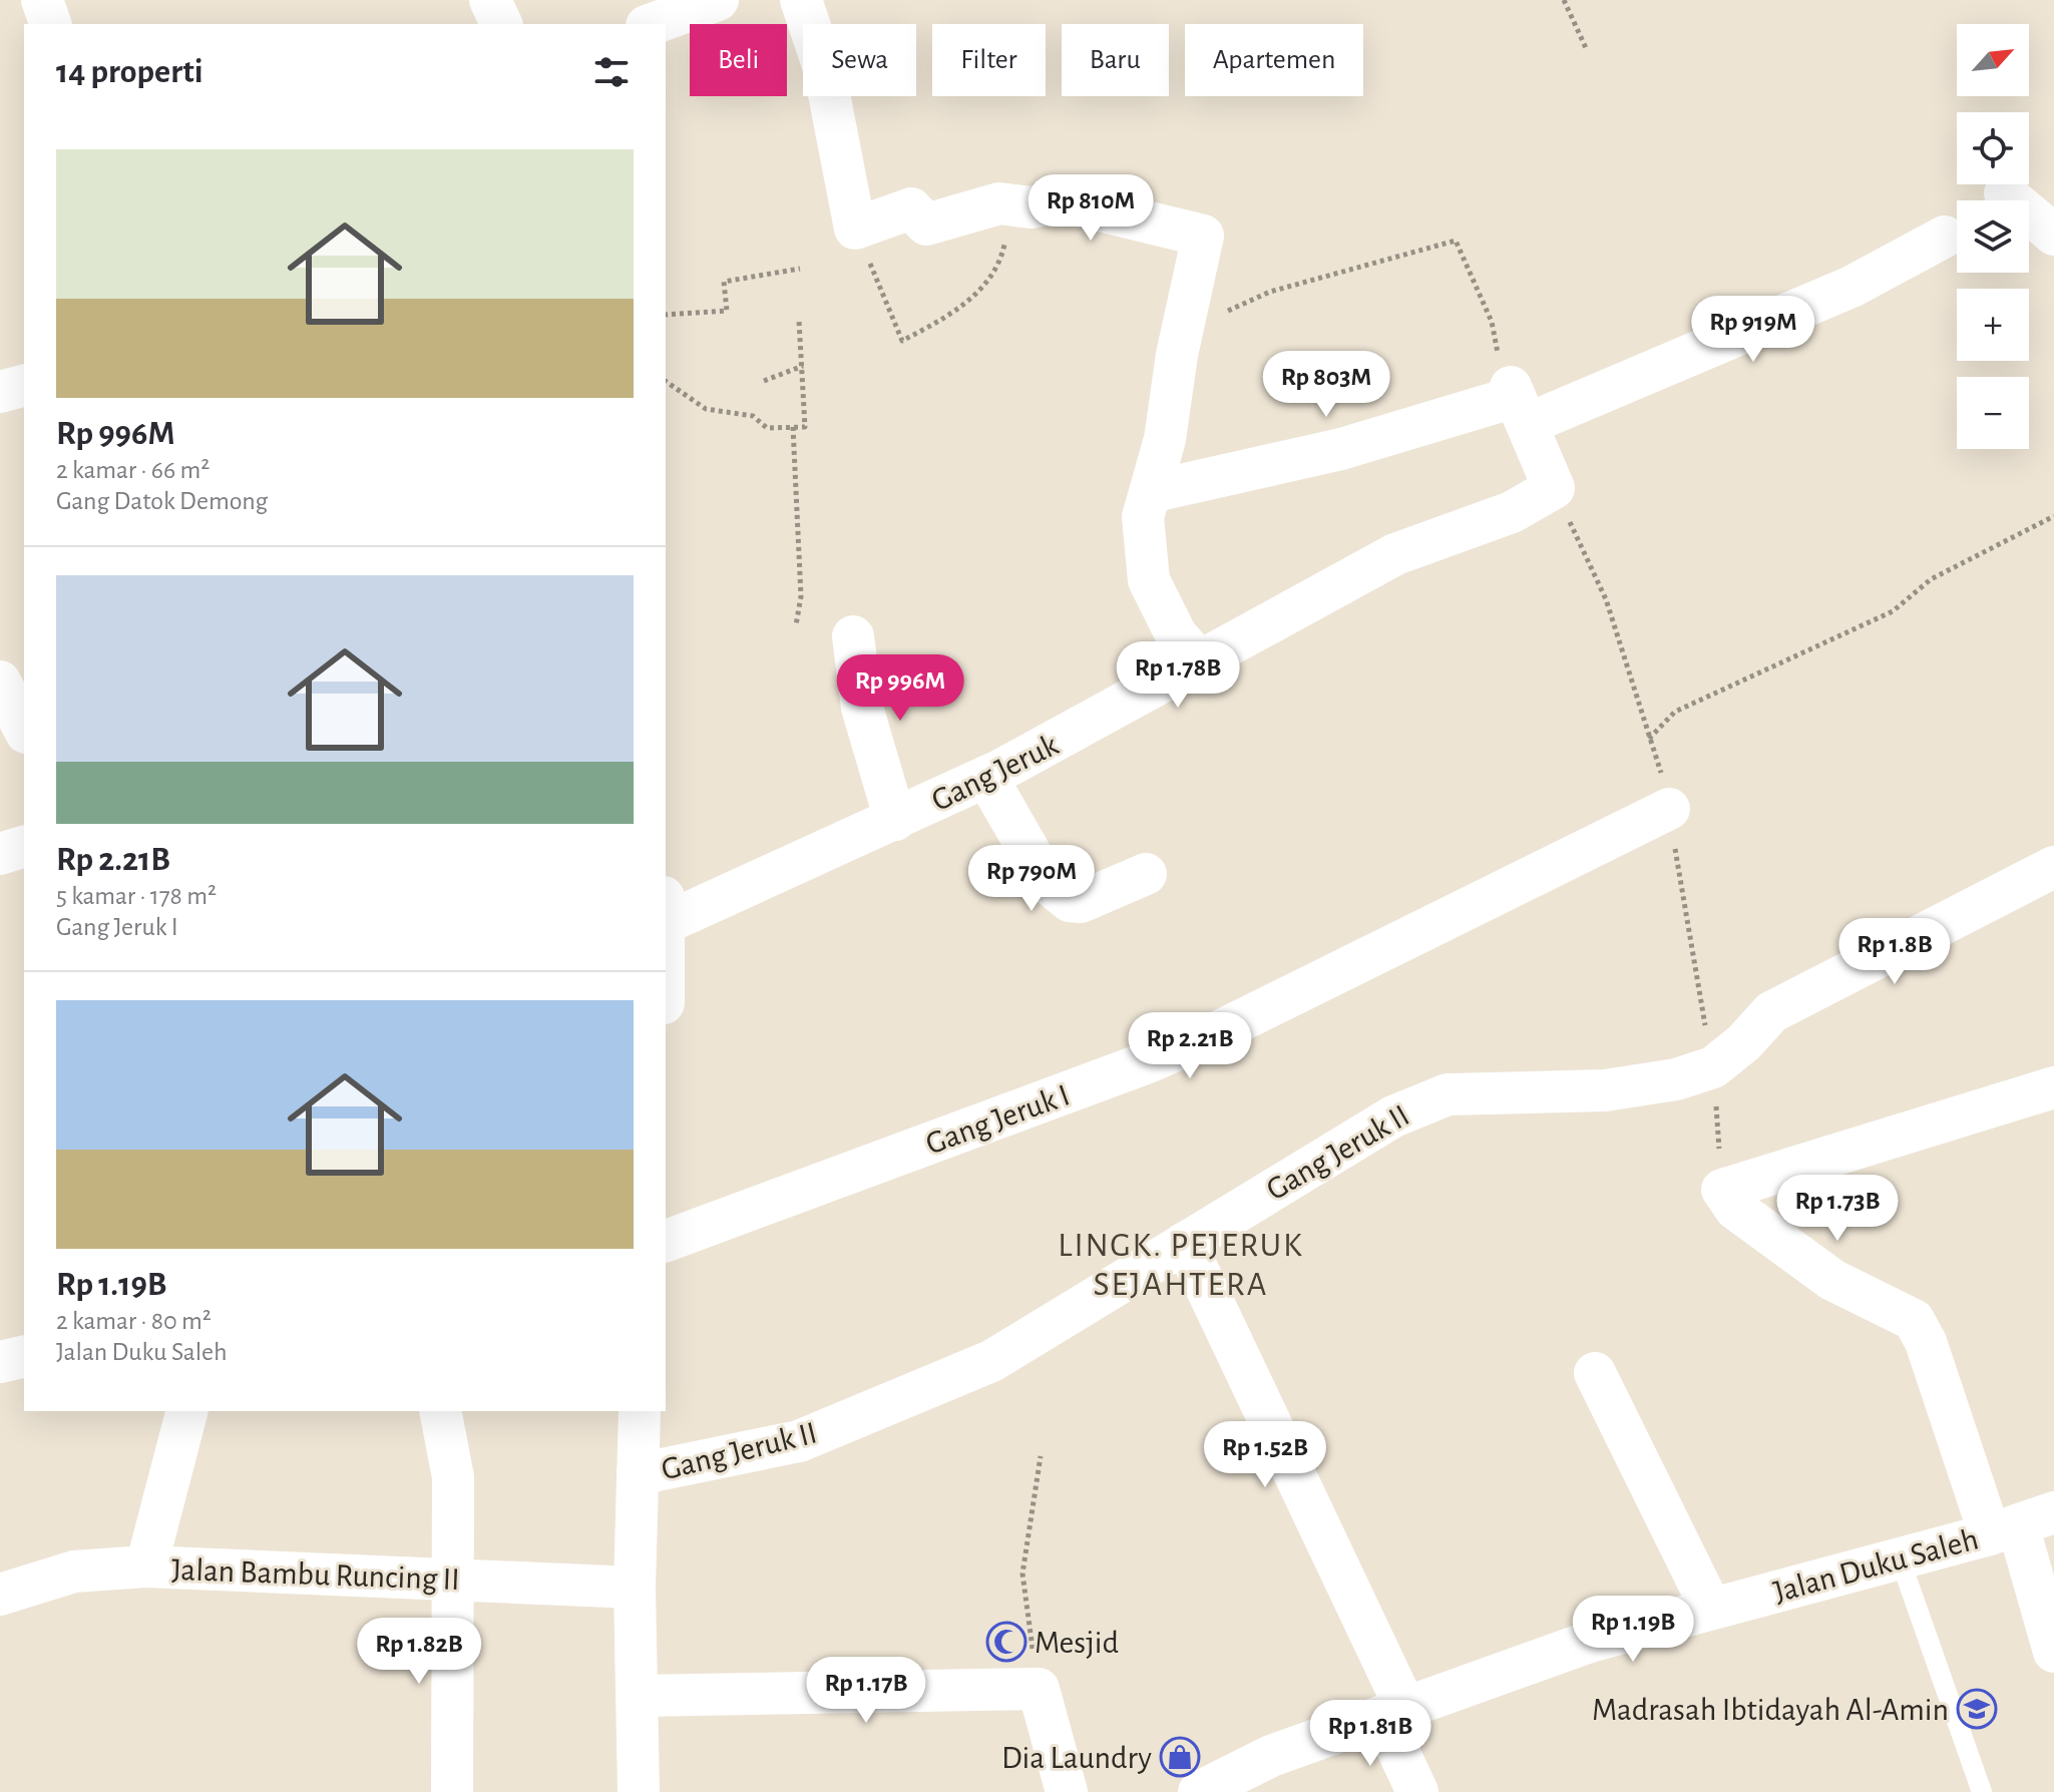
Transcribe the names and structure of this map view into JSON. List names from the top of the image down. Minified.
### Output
{"streets":{"street":["Gang Jeruk","Gang Jeruk I","Gang Jeruk II","Jalan Duku Saleh","Jalan Bambu Runcing II"]},"districts":["LINGK. PEJERUK SEJAHTERA"],"places":{"mosque":["Mesjid"],"school or university":["Madrasah Ibtidayah Al-Amin"],"shop":["Dia Laundry"]},"north":"top right","page":{"map_buttons":["+","−"],"chip":["Beli","Sewa","Filter","Baru","Apartemen"],"heading":"14 properti","list":[{"name":"Rp 996M","note":"2 kamar · 66 m² · Gang Datok Demong"},{"name":"Rp 2.21B","note":"5 kamar · 178 m² · Gang Jeruk I"},{"name":"Rp 1.19B","note":"2 kamar · 80 m² · Jalan Duku Saleh"}],"price":["Rp 810M","Rp 919M","Rp 803M","Rp 1.78B","Rp 996M","Rp 790M","Rp 1.8B","Rp 2.21B","Rp 1.73B","Rp 1.52B","Rp 1.19B","Rp 1.82B","Rp 1.17B","Rp 1.81B"]}}
